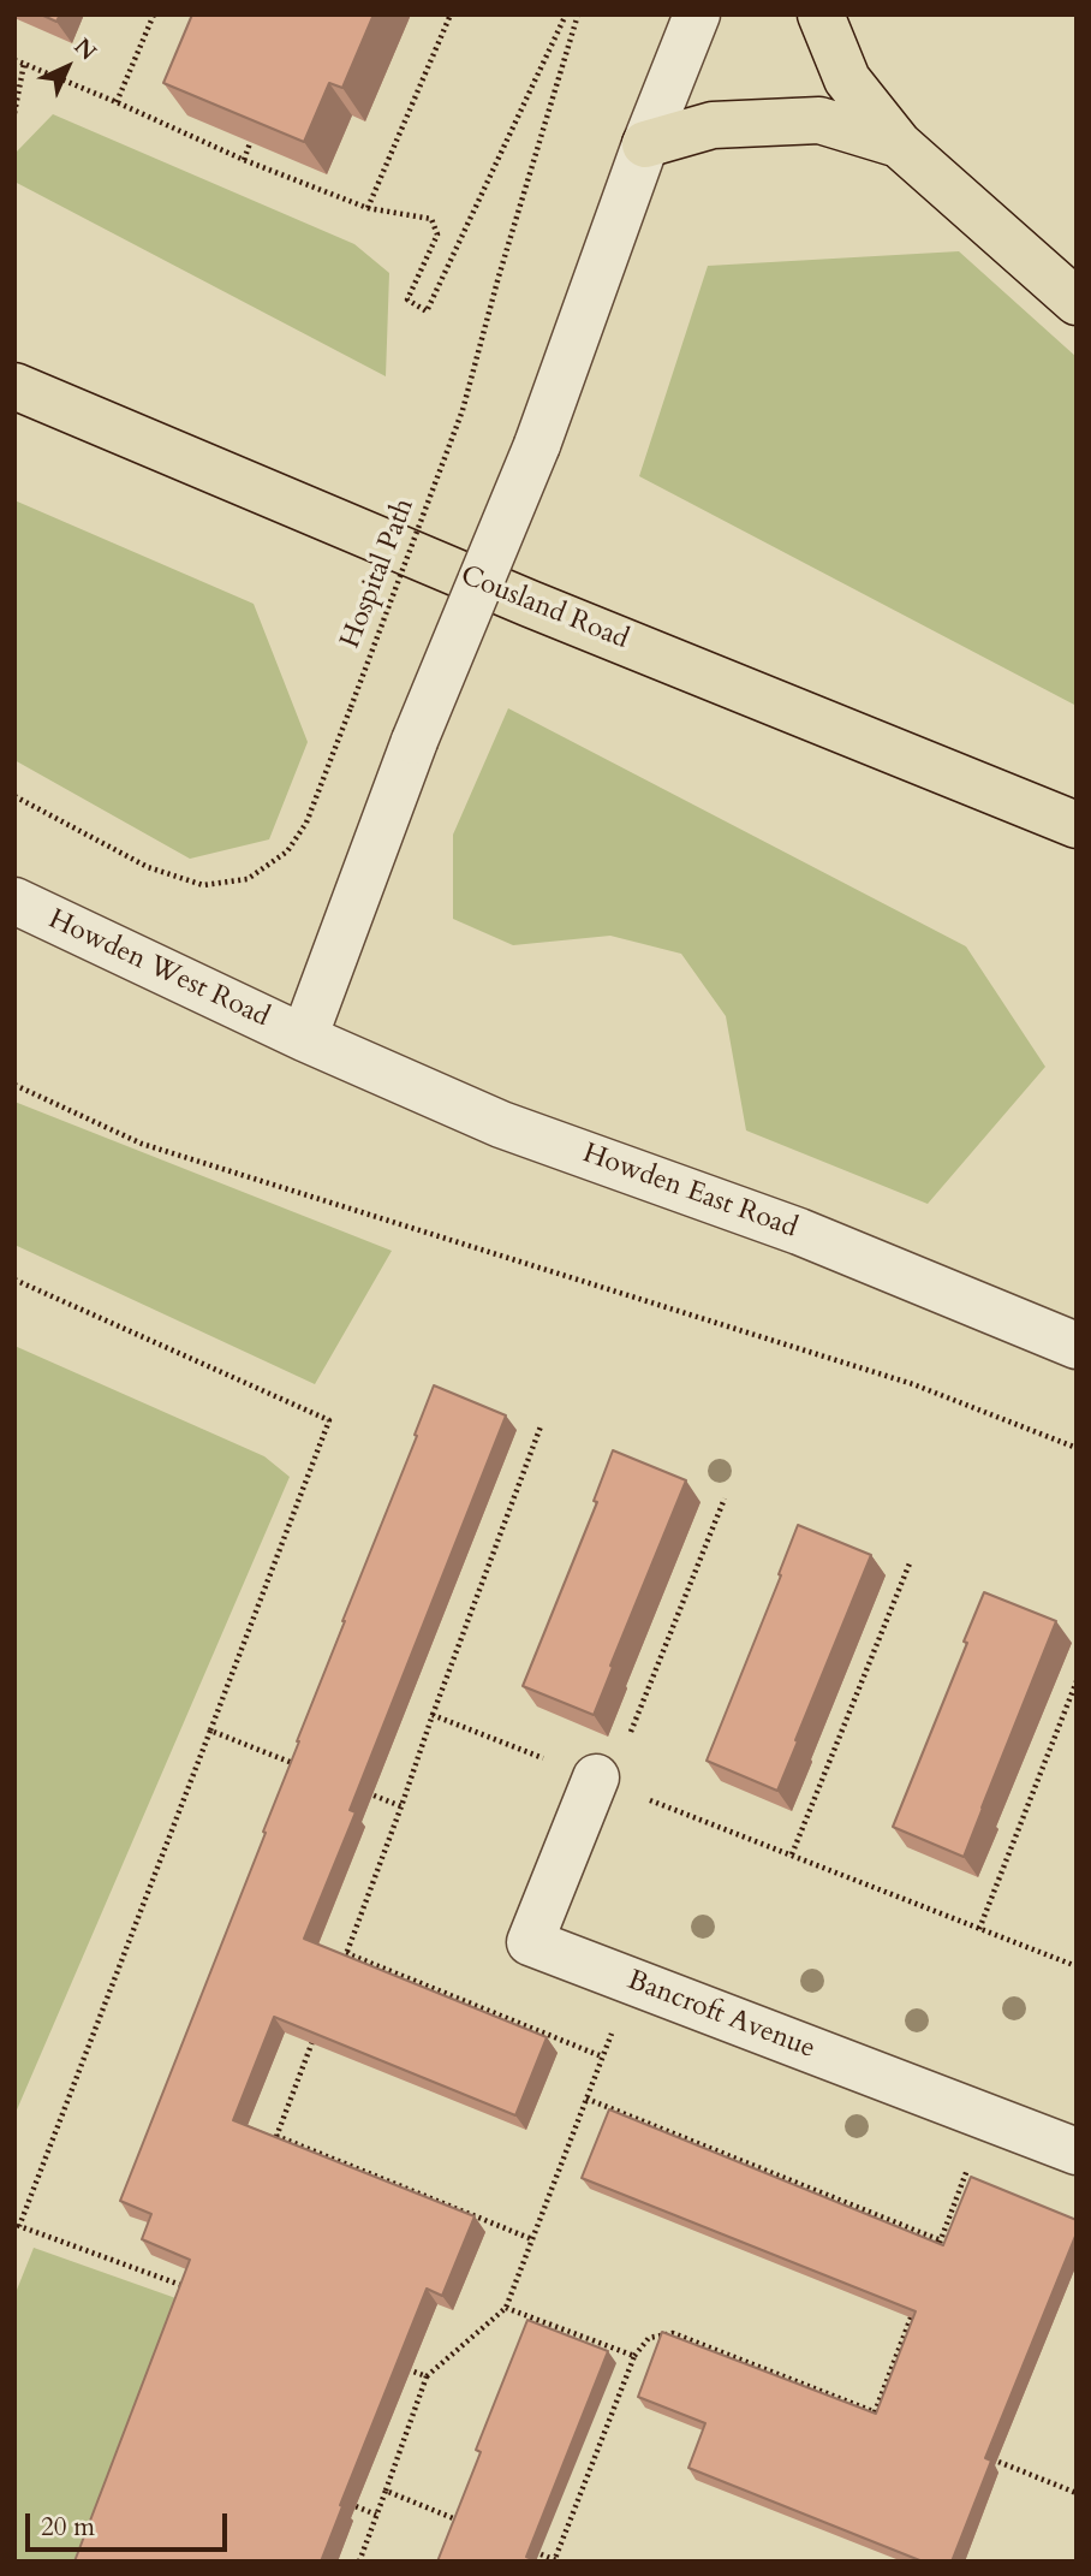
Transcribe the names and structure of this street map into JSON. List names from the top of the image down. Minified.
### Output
{"streets":{"main road":["Cousland Road"],"street":["Howden West Road","Howden East Road","Bancroft Avenue"],"path":["Hospital Path"]},"crossings":[["Howden West Road","Howden East Road"]],"scale_bar":"20 m","north":"top right"}
